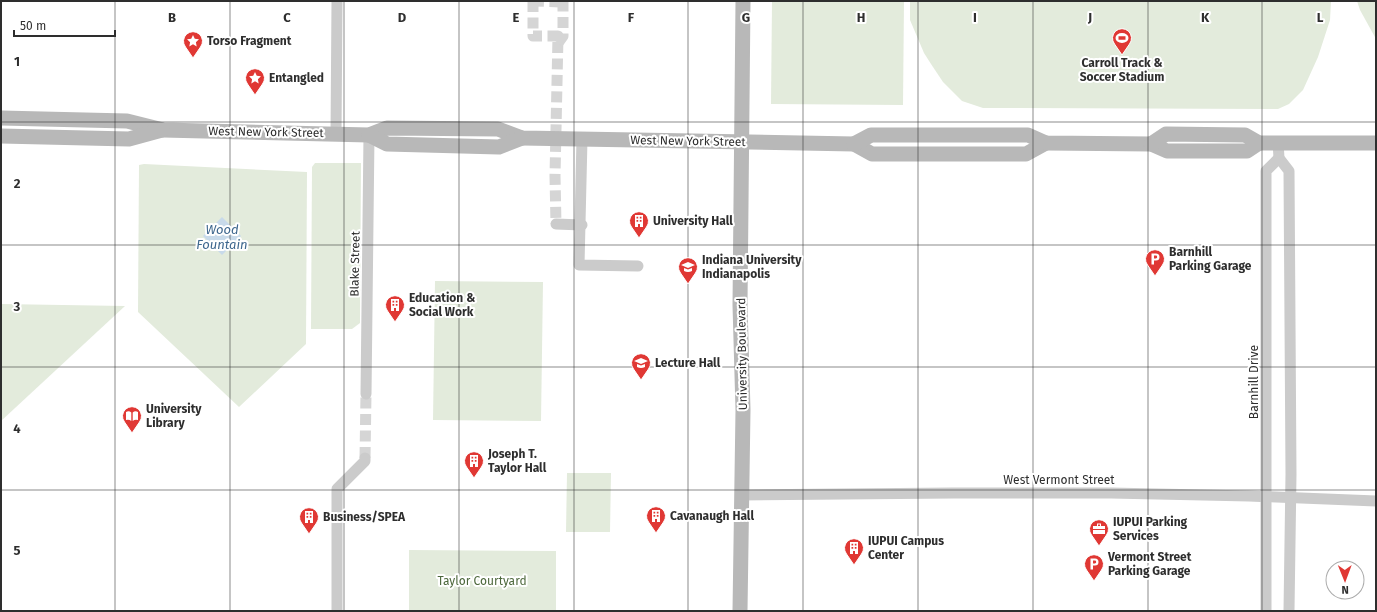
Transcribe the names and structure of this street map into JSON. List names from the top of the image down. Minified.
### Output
{"streets":{"main road":["West New York Street","University Boulevard"],"street":["Blake Street","Barnhill Drive","West Vermont Street"]},"crossings":[["West New York Street","Blake Street"],["West New York Street","University Boulevard"],["University Boulevard","West Vermont Street"],["Barnhill Drive","West Vermont Street"]],"water":["Wood Fountain"],"parks":["Taylor Courtyard"],"places":{"sports":["Carroll Track & Soccer Stadium"],"place":["Torso Fragment","Entangled"],"building":["University Hall","Education & Social Work","Joseph T. Taylor Hall","Cavanaugh Hall","Business/SPEA","IUPUI Campus Center"],"parking":["Barnhill Parking Garage","Vermont Street Parking Garage"],"school or university":["Indiana University Indianapolis","Lecture Hall"],"library":["University Library"],"office":["IUPUI Parking Services"]},"scale_bar":"50 m","north":"bottom","grid":{"columns":["B","C","D","E","F","G","H","I","J","K","L"],"rows":["1","2","3","4","5"]}}
